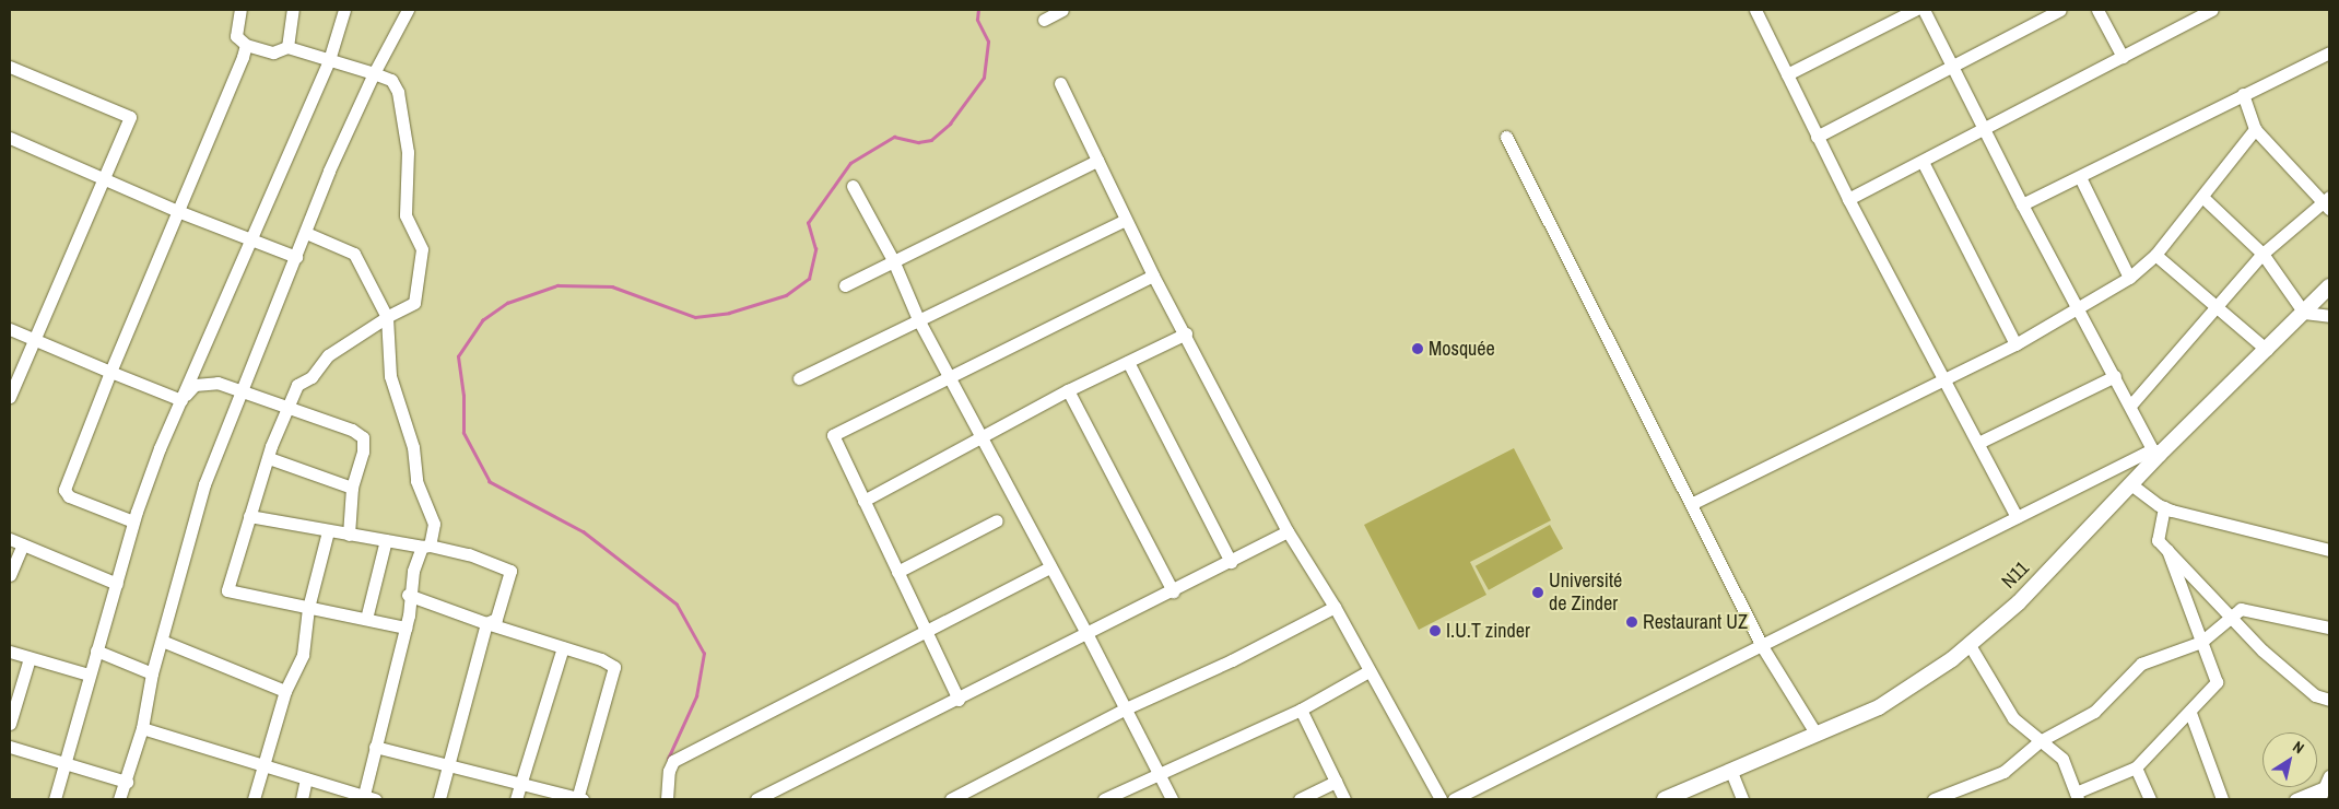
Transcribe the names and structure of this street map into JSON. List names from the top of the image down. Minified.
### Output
{"streets":{"main road":["N11"]},"places":["Mosquée","Université de Zinder","Restaurant UZ","I.U.T zinder"],"north":"top right"}
